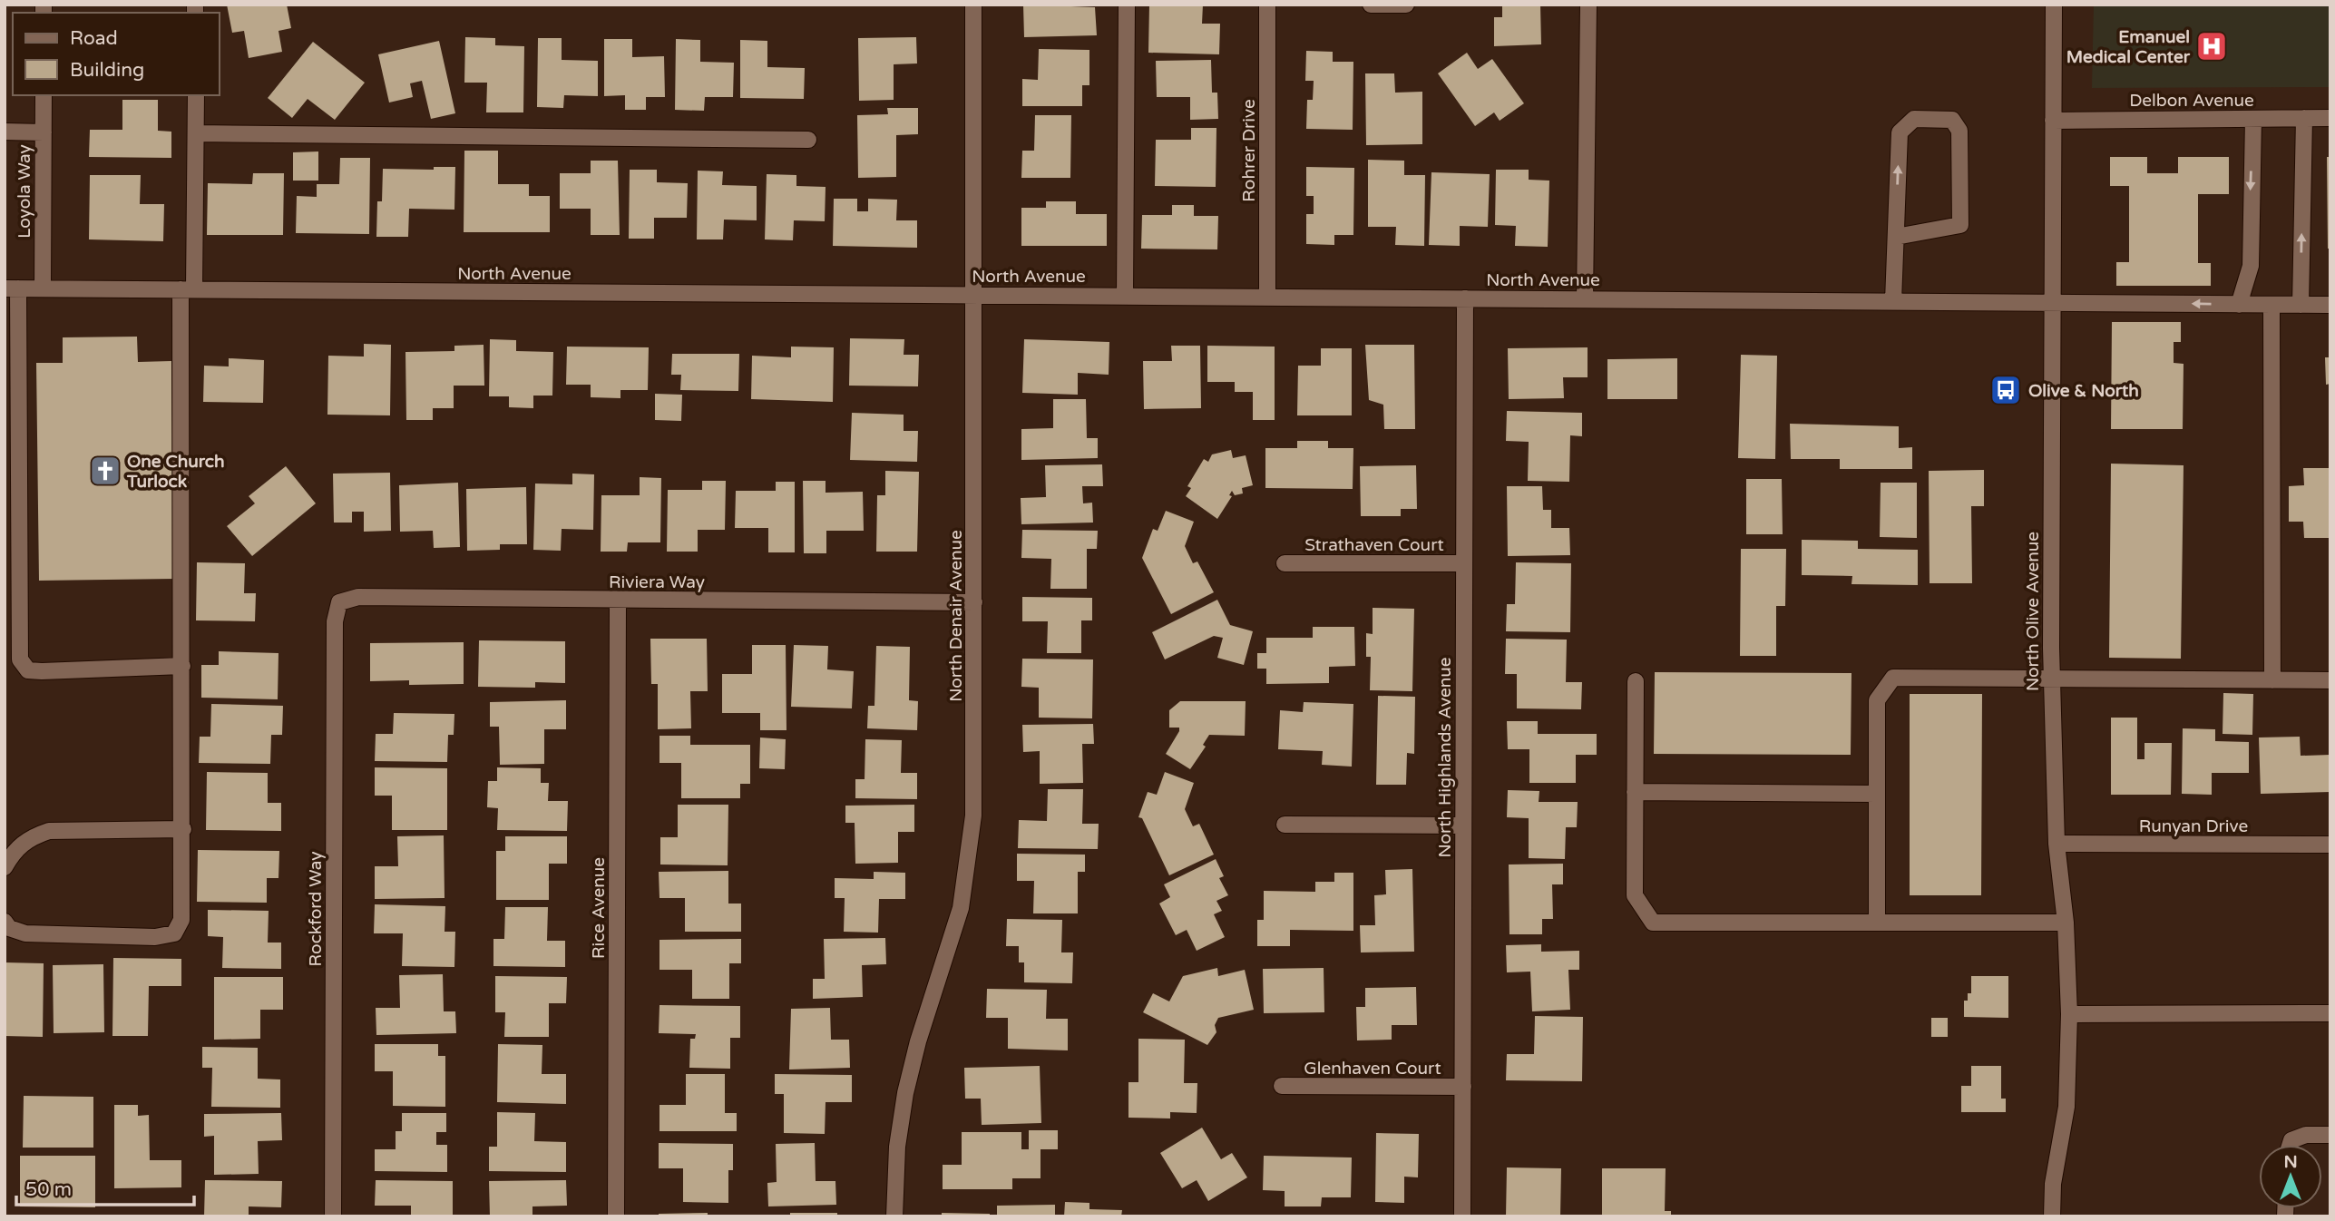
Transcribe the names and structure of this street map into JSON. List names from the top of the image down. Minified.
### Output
{"streets":{"street":["Delbon Avenue","Rohrer Drive","Loyola Way","North Avenue","Strathaven Court","Riviera Way","North Olive Avenue","North Denair Avenue","North Highlands Avenue","Runyan Drive","Rice Avenue","Rockford Way","Glenhaven Court"]},"crossings":[["Delbon Avenue","North Olive Avenue"],["Rohrer Drive","North Avenue"],["Loyola Way","North Avenue"],["North Avenue","North Olive Avenue"],["North Avenue","North Denair Avenue"],["North Avenue","North Highlands Avenue"],["Strathaven Court","North Highlands Avenue"],["Riviera Way","North Denair Avenue"],["Riviera Way","Rice Avenue"],["Riviera Way","Rockford Way"],["North Olive Avenue","Runyan Drive"],["North Highlands Avenue","Glenhaven Court"]],"places":{"hospital":["Emanuel Medical Center"],"bus stop":["Olive & North"],"church":["One Church Turlock"]},"legend":["Road","Building"],"scale_bar":"50 m","north":"top"}
